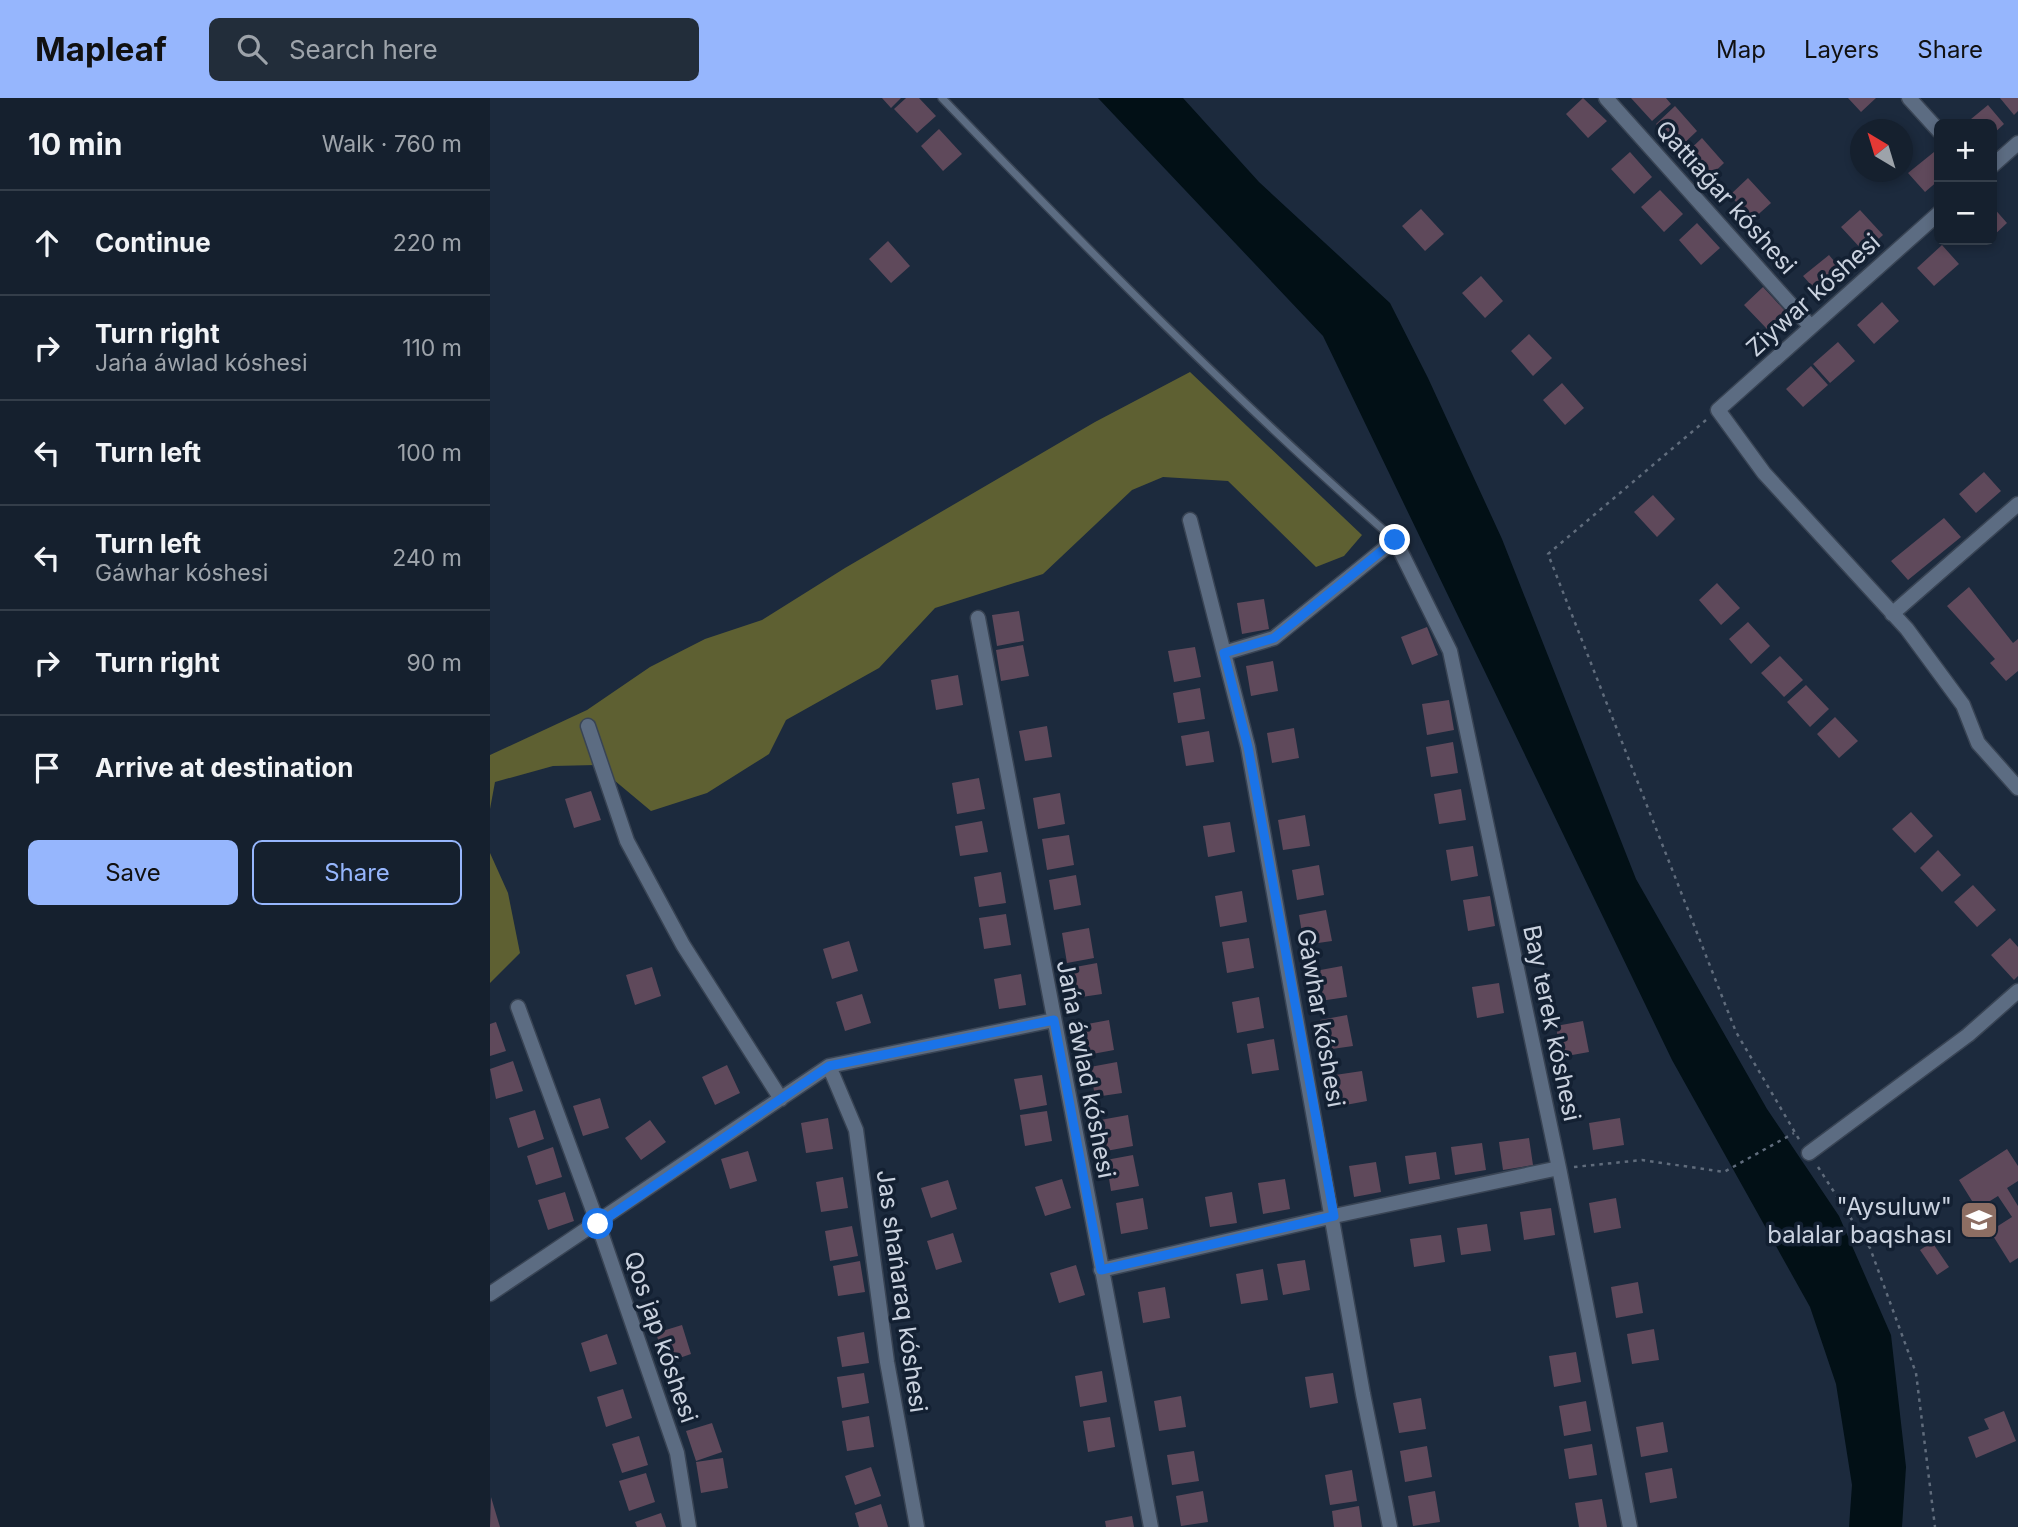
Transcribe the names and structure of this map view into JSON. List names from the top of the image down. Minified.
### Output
{"streets":{"street":["Qattıaǵar kóshesi","Ziywar kóshesi","Gáwhar kóshesi","Bay terek kóshesi","Jańa áwlad kóshesi","Jas shańaraq kóshesi","Qos jap kóshesi"]},"crossings":[["Qattıaǵar kóshesi","Ziywar kóshesi"]],"places":{"school or university":["\"Aysuluw\" balalar baqshası"]},"north":"top left","page":{"header":"Mapleaf","search":"Search here","nav":["Map","Layers","Share"],"heading":["10 min","Walk · 760 m"],"map_buttons":["+","−"],"list":[["Continue","220 m"],["Turn right","Jańa áwlad kóshesi","110 m"],["Turn left","100 m"],["Turn left","Gáwhar kóshesi","240 m"],["Turn right","90 m"],"Arrive at destination"],"buttons":["Save","Share"]}}
